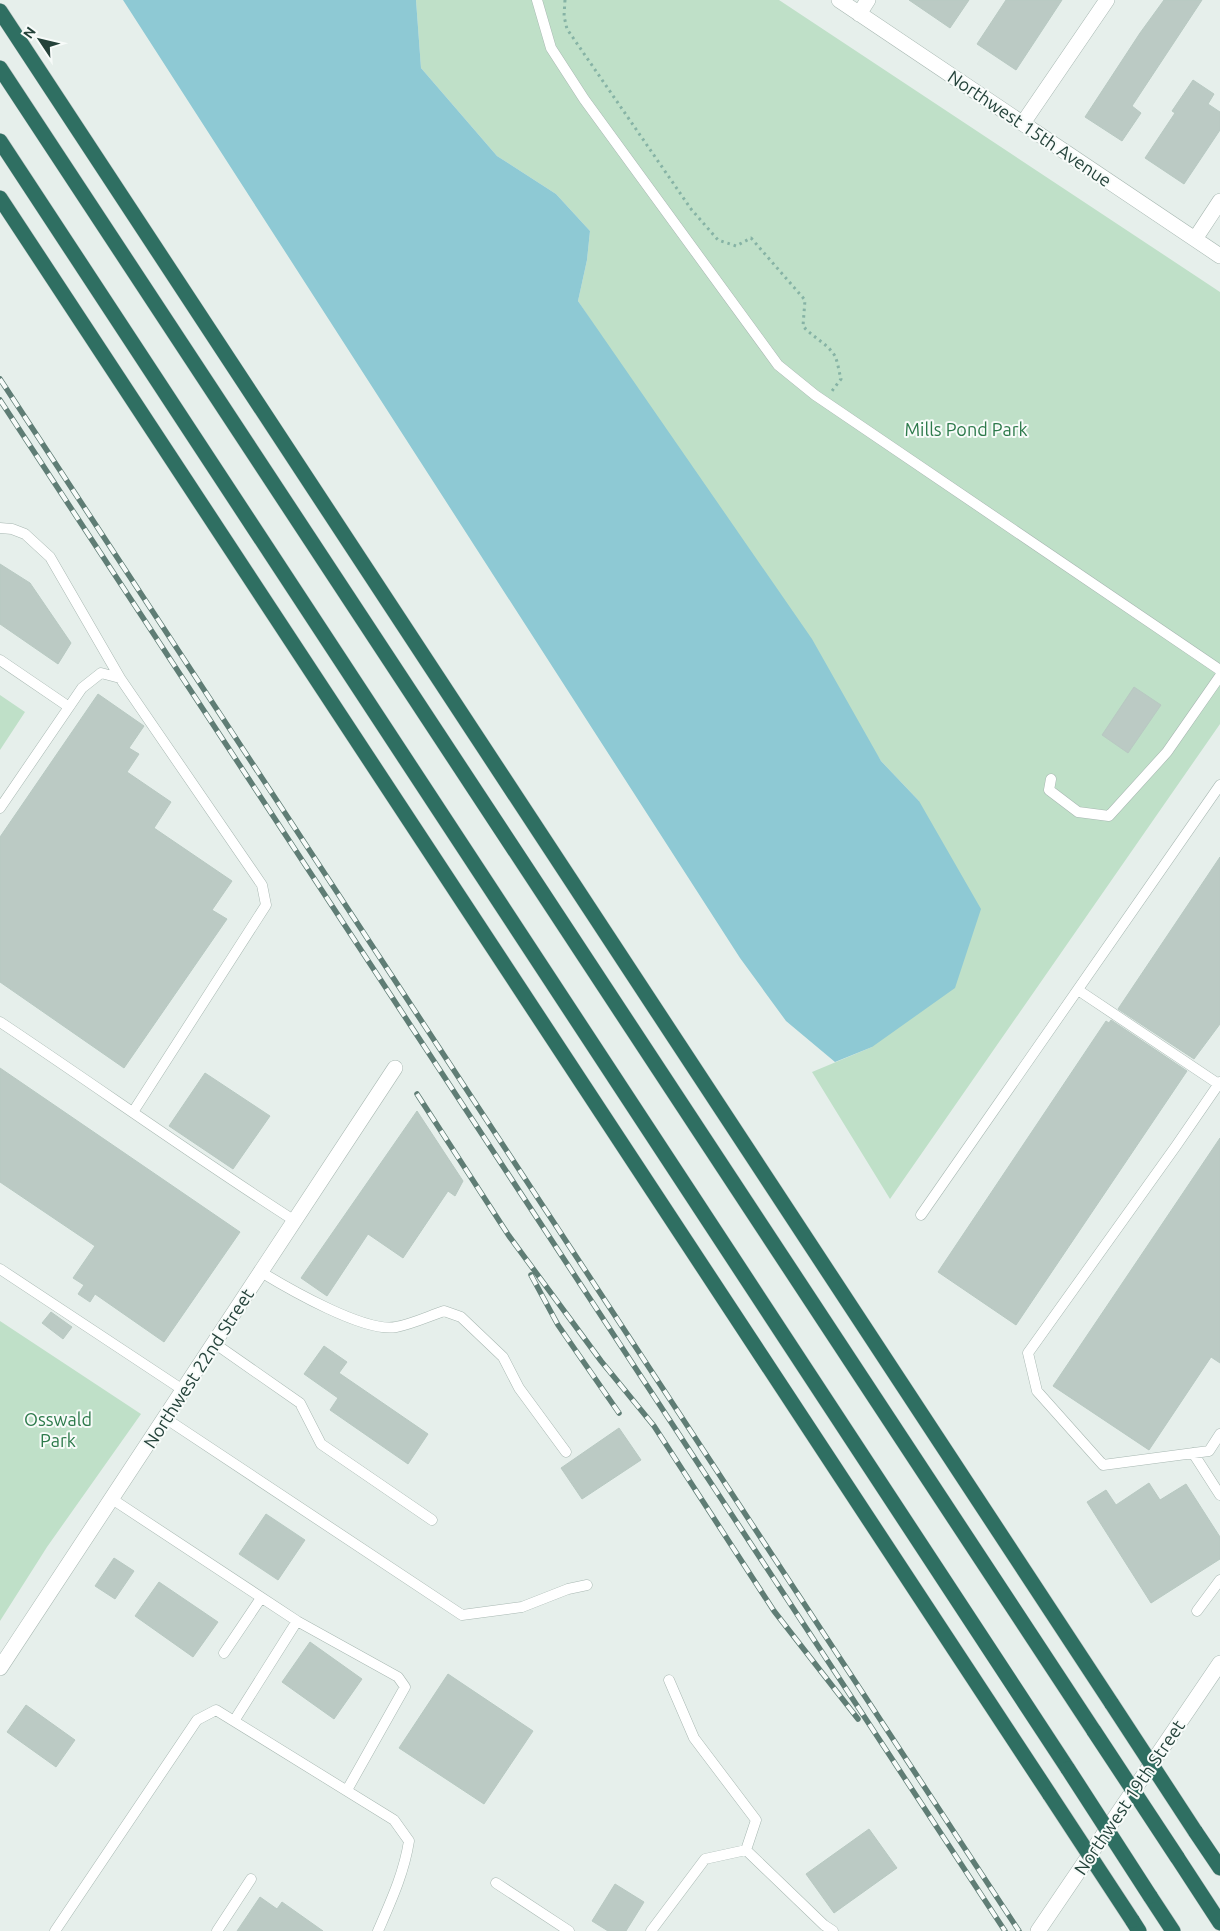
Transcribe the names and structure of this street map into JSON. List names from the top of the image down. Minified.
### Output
{"streets":{"street":["Northwest 15th Avenue","Northwest 22nd Street","Northwest 19th Street"]},"parks":["Mills Pond Park","Osswald Park"],"north":"top left"}
